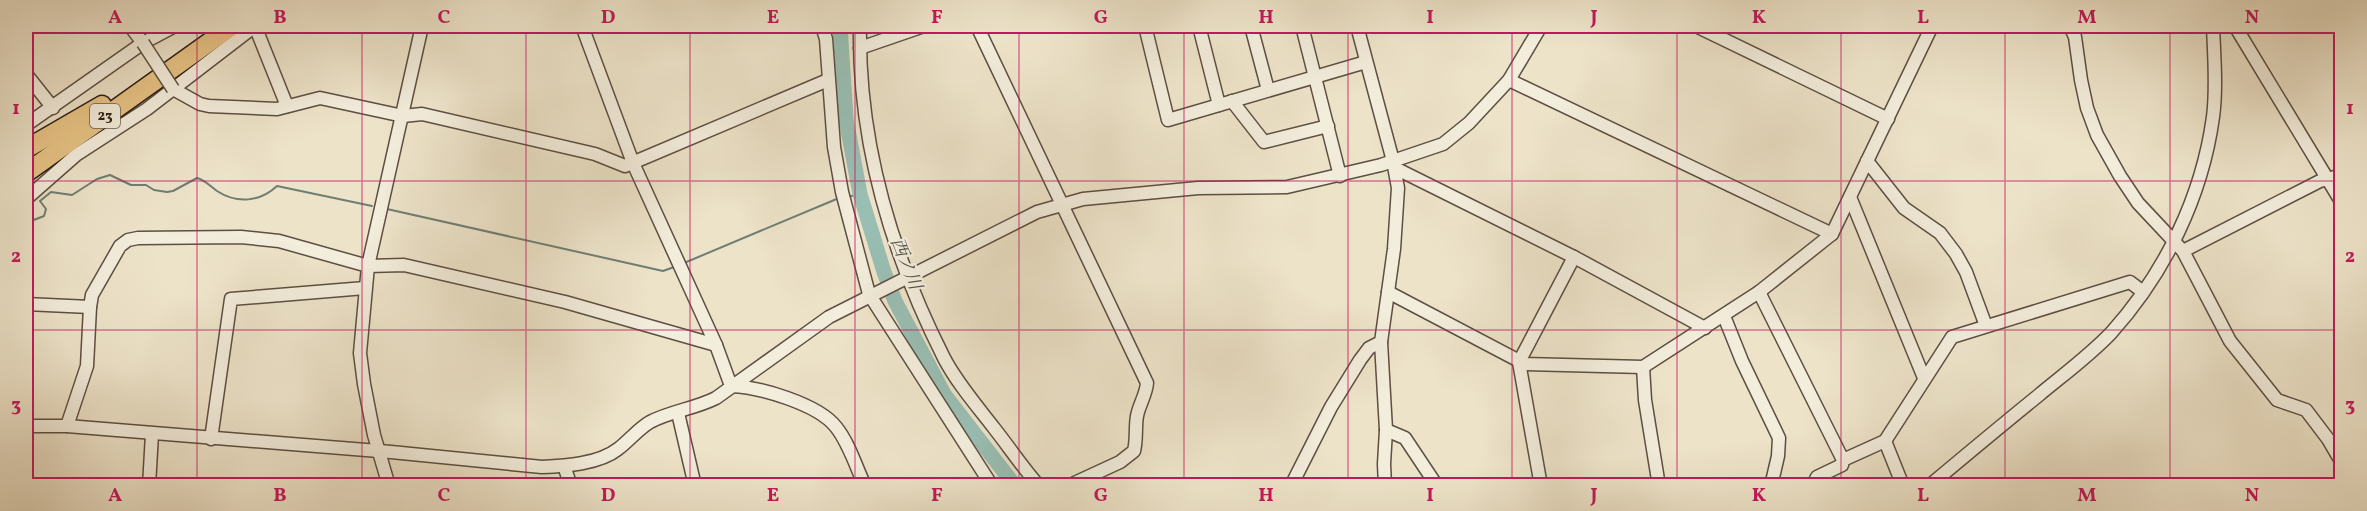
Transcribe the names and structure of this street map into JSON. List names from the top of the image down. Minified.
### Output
{"streets":{"highway":["23"]},"water":["西ノ川"],"grid":{"columns":["A","B","C","D","E","F","G","H","I","J","K","L","M","N"],"rows":["1","2","3"]}}
